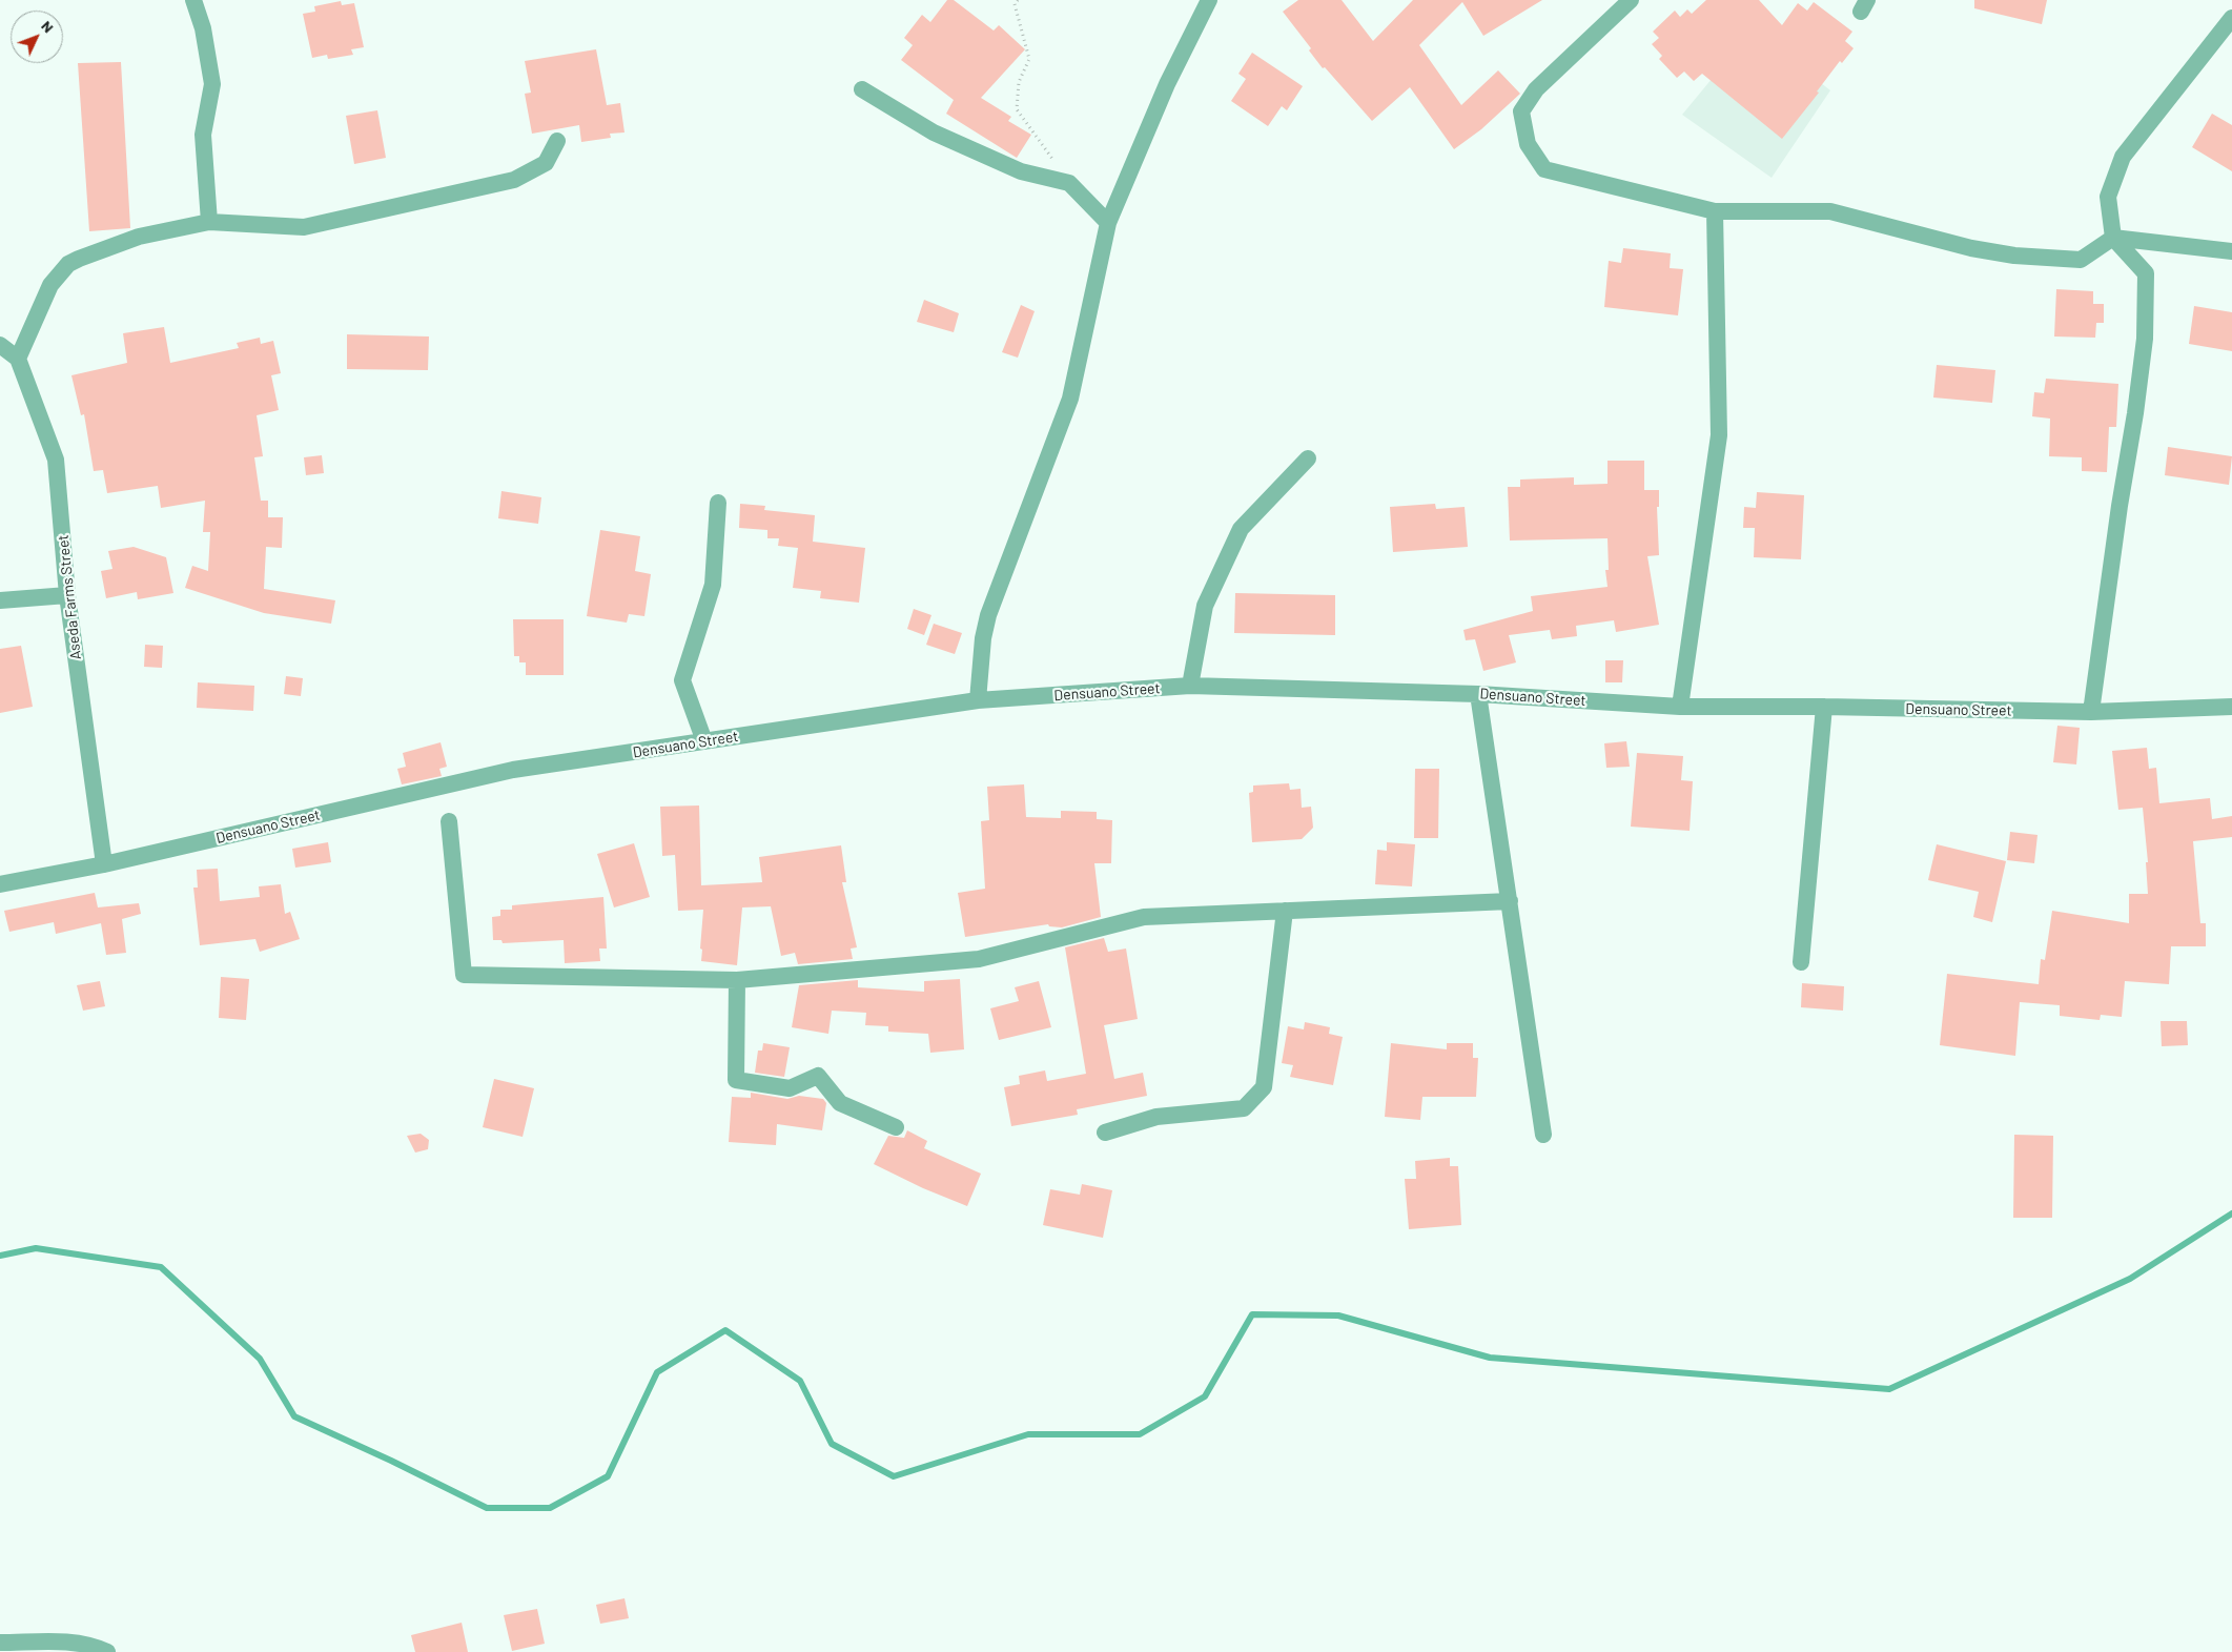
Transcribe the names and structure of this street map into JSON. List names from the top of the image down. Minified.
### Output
{"streets":{"street":["Aseda Farms Street","Densuano Street"]},"crossings":[["Aseda Farms Street","Densuano Street"]],"north":"top right"}
